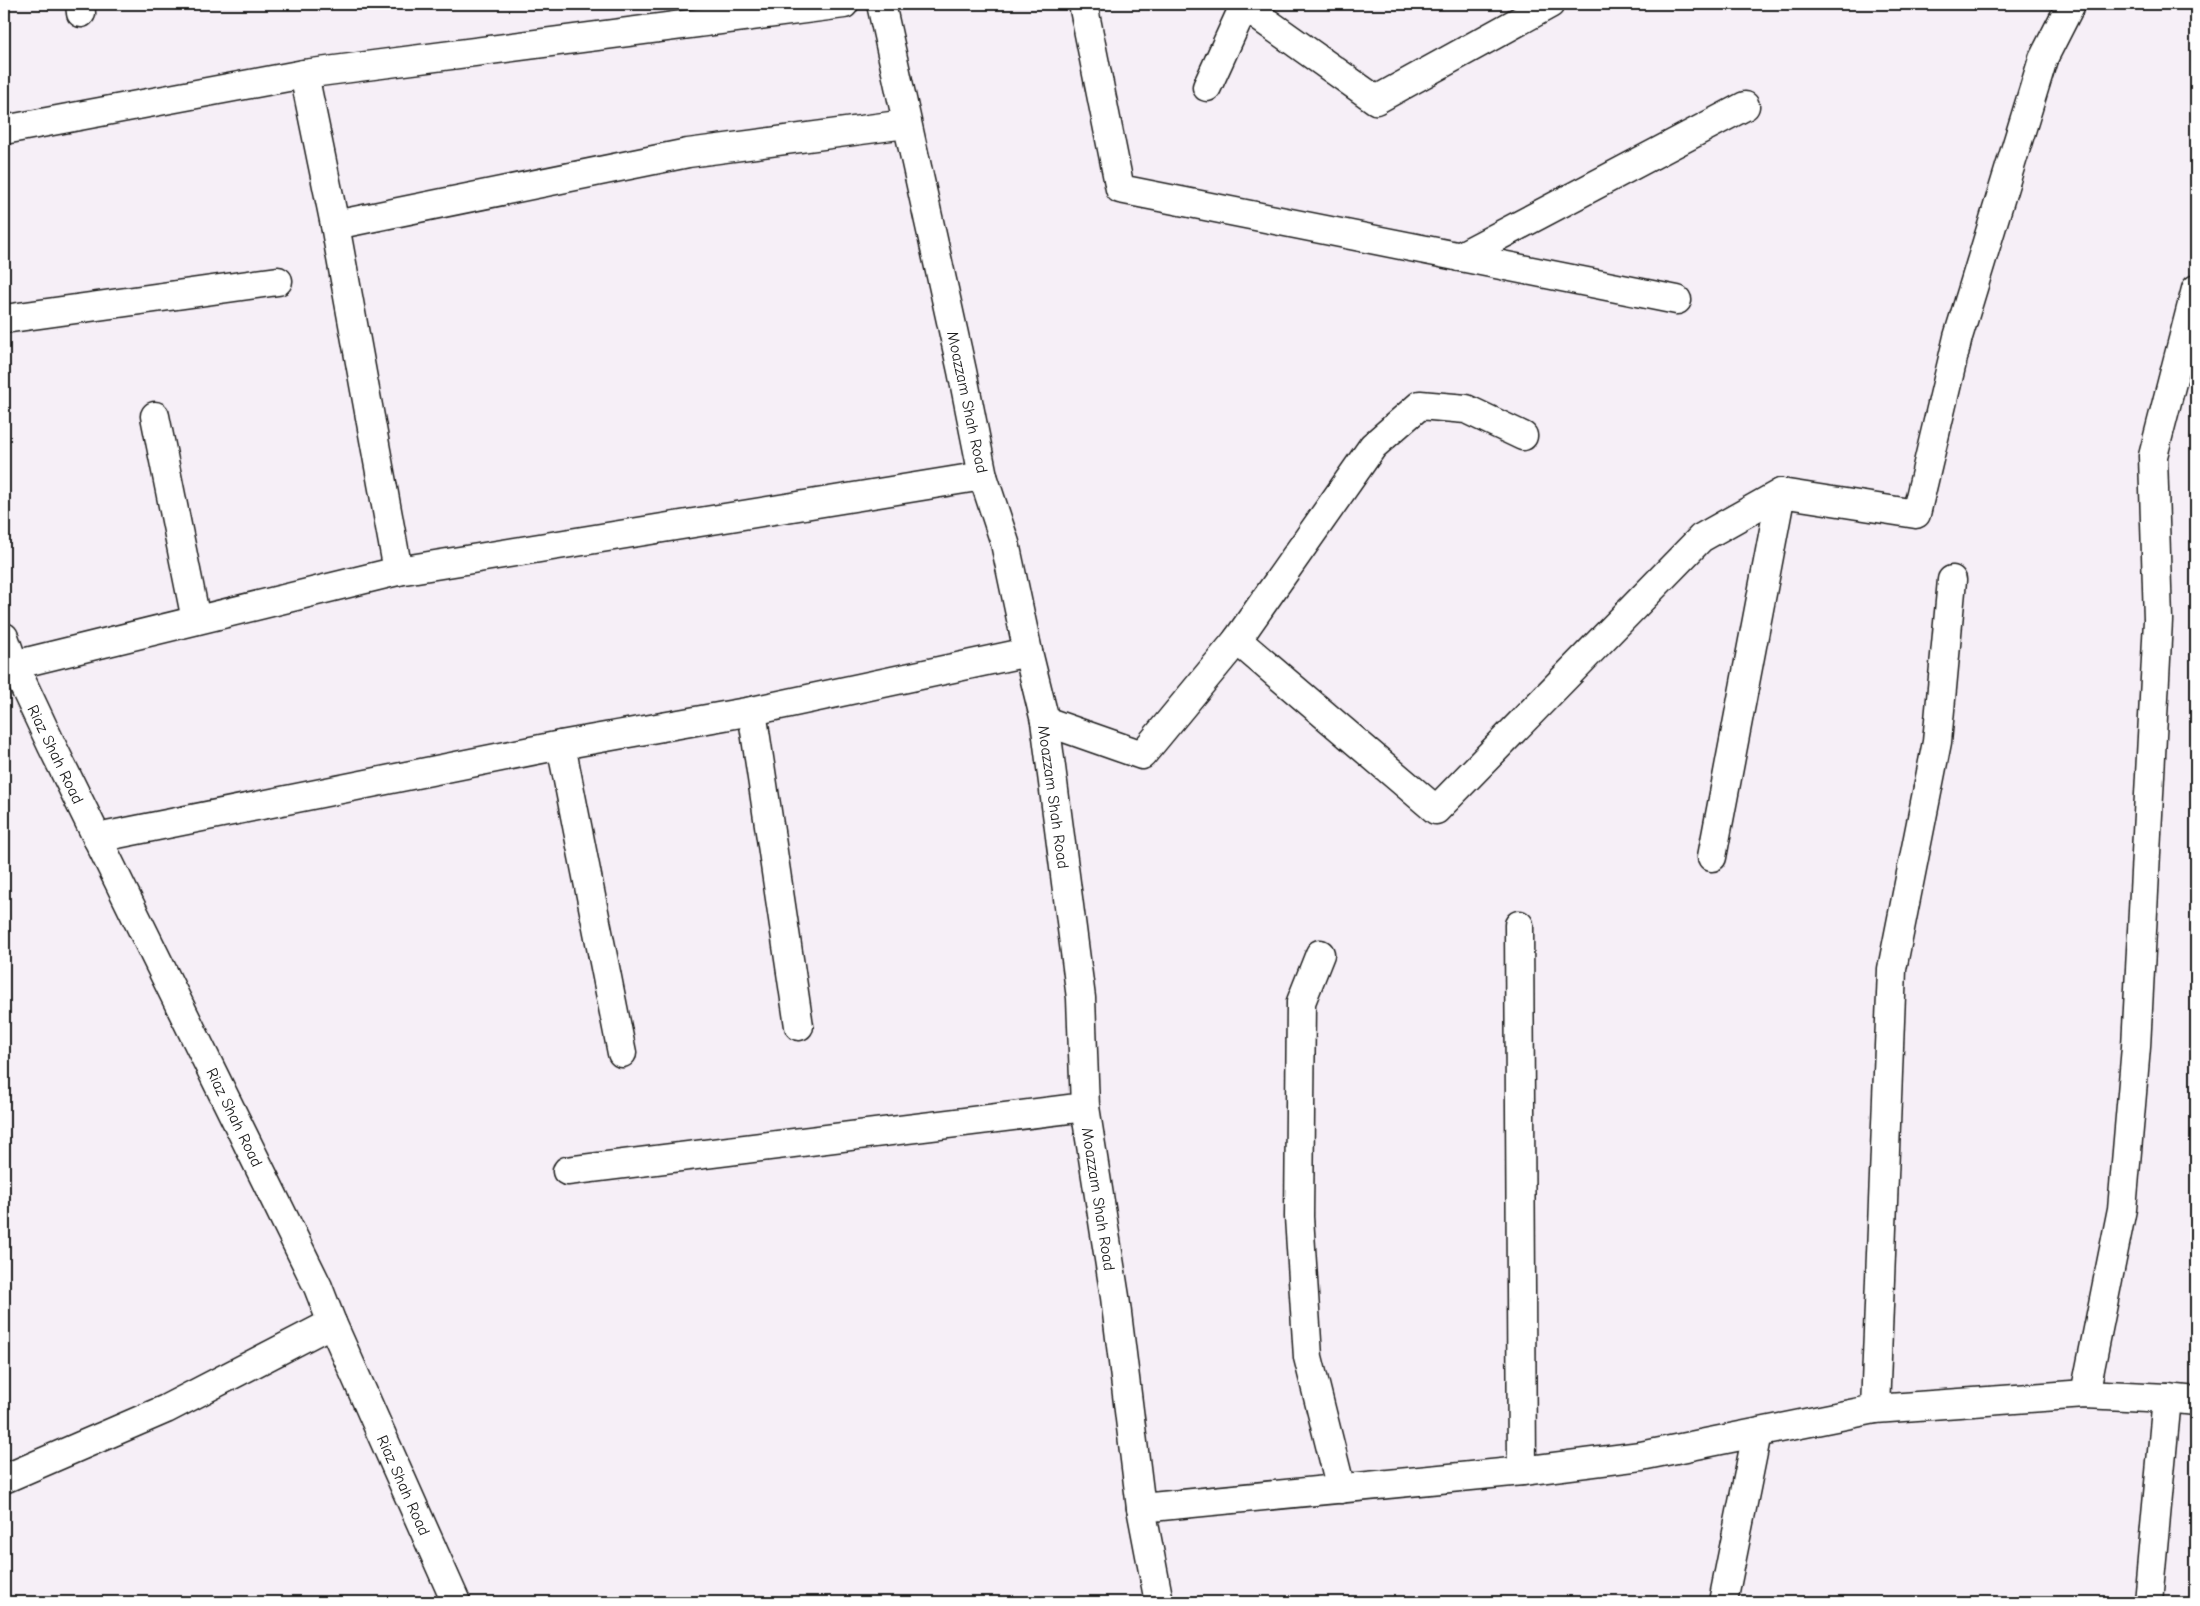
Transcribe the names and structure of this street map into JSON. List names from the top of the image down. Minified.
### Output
{"streets":{"street":["Moazzam Shah Road","Riaz Shah Road"]}}
